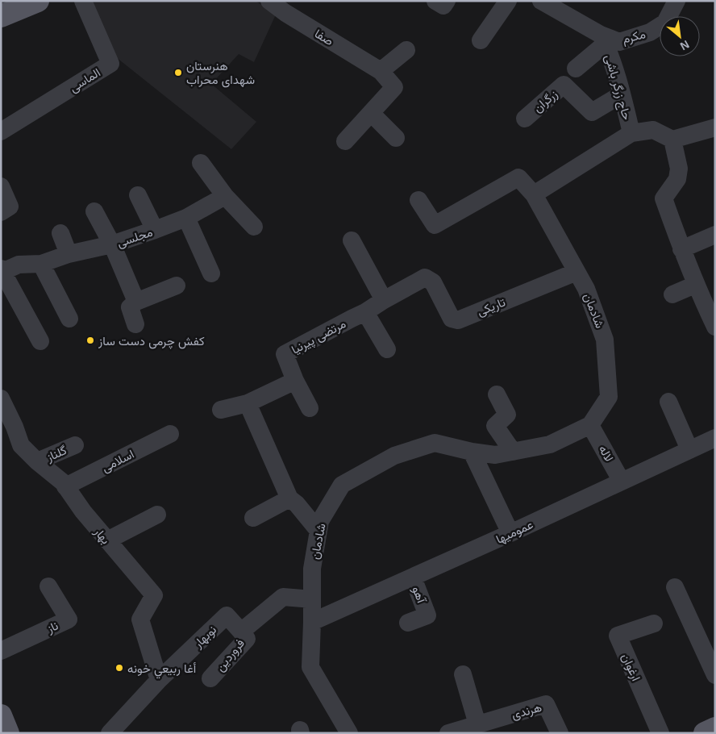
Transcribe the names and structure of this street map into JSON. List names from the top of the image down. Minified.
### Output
{"streets":{"street":["مکرم","صفا","الماسی","حاج زرگر باشی","زرگران","مجلسی","تاریکی","شادمان","مرتضی پیرنیا","گلناز","لاله","اسلامی","عمومیها","بهار","آهو","ناز","نوبهار","فروردین","ارغوان","هرندی"]},"crossings":[["مکرم","حاج زرگر باشی"],["حاج زرگر باشی","زرگران"],["تاریکی","شادمان"],["تاریکی","مرتضی پیرنیا"],["شادمان","لاله"],["شادمان","عمومیها"],["گلناز","بهار"],["لاله","عمومیها"],["اسلامی","بهار"],["عمومیها","آهو"],["بهار","نوبهار"],["نوبهار","فروردین"]],"places":["هنرستان شهدای محراب","کفش چرمی دست ساز","أغا ربيعي خونه"],"north":"bottom right"}
